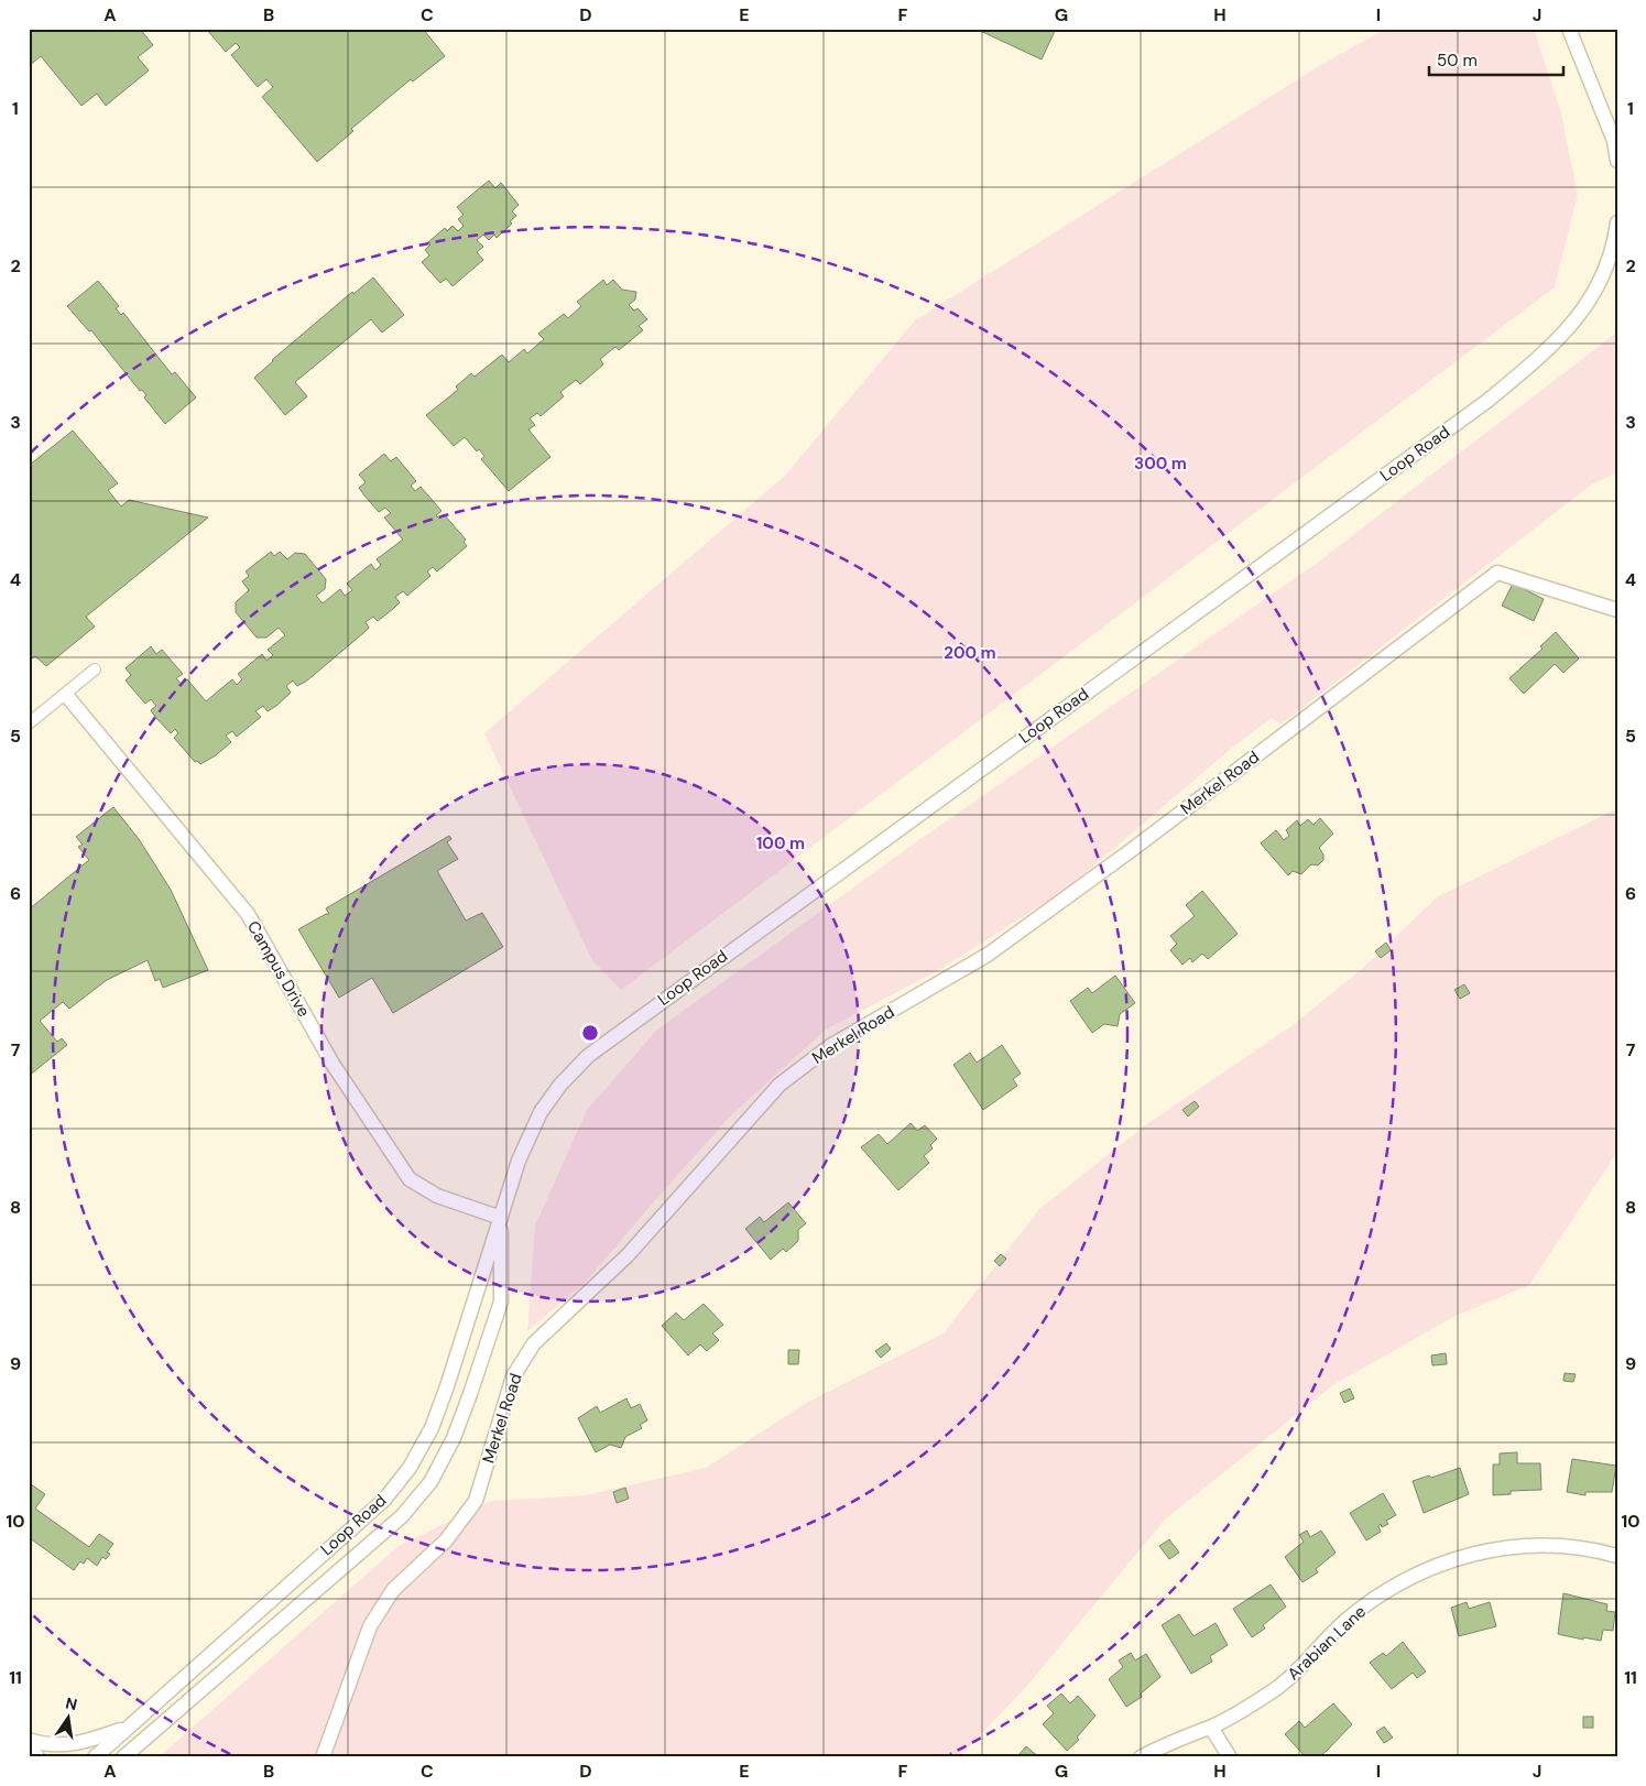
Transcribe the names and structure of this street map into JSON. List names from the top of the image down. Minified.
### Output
{"streets":{"street":["Loop Road","Merkel Road","Campus Drive","Arabian Lane"]},"crossings":[["Loop Road","Campus Drive"]],"scale_bar":"50 m","north":"top","grid":{"columns":["A","B","C","D","E","F","G","H","I","J"],"rows":["1","2","3","4","5","6","7","8","9","10","11"]},"rings":["300 m","200 m","100 m"]}
